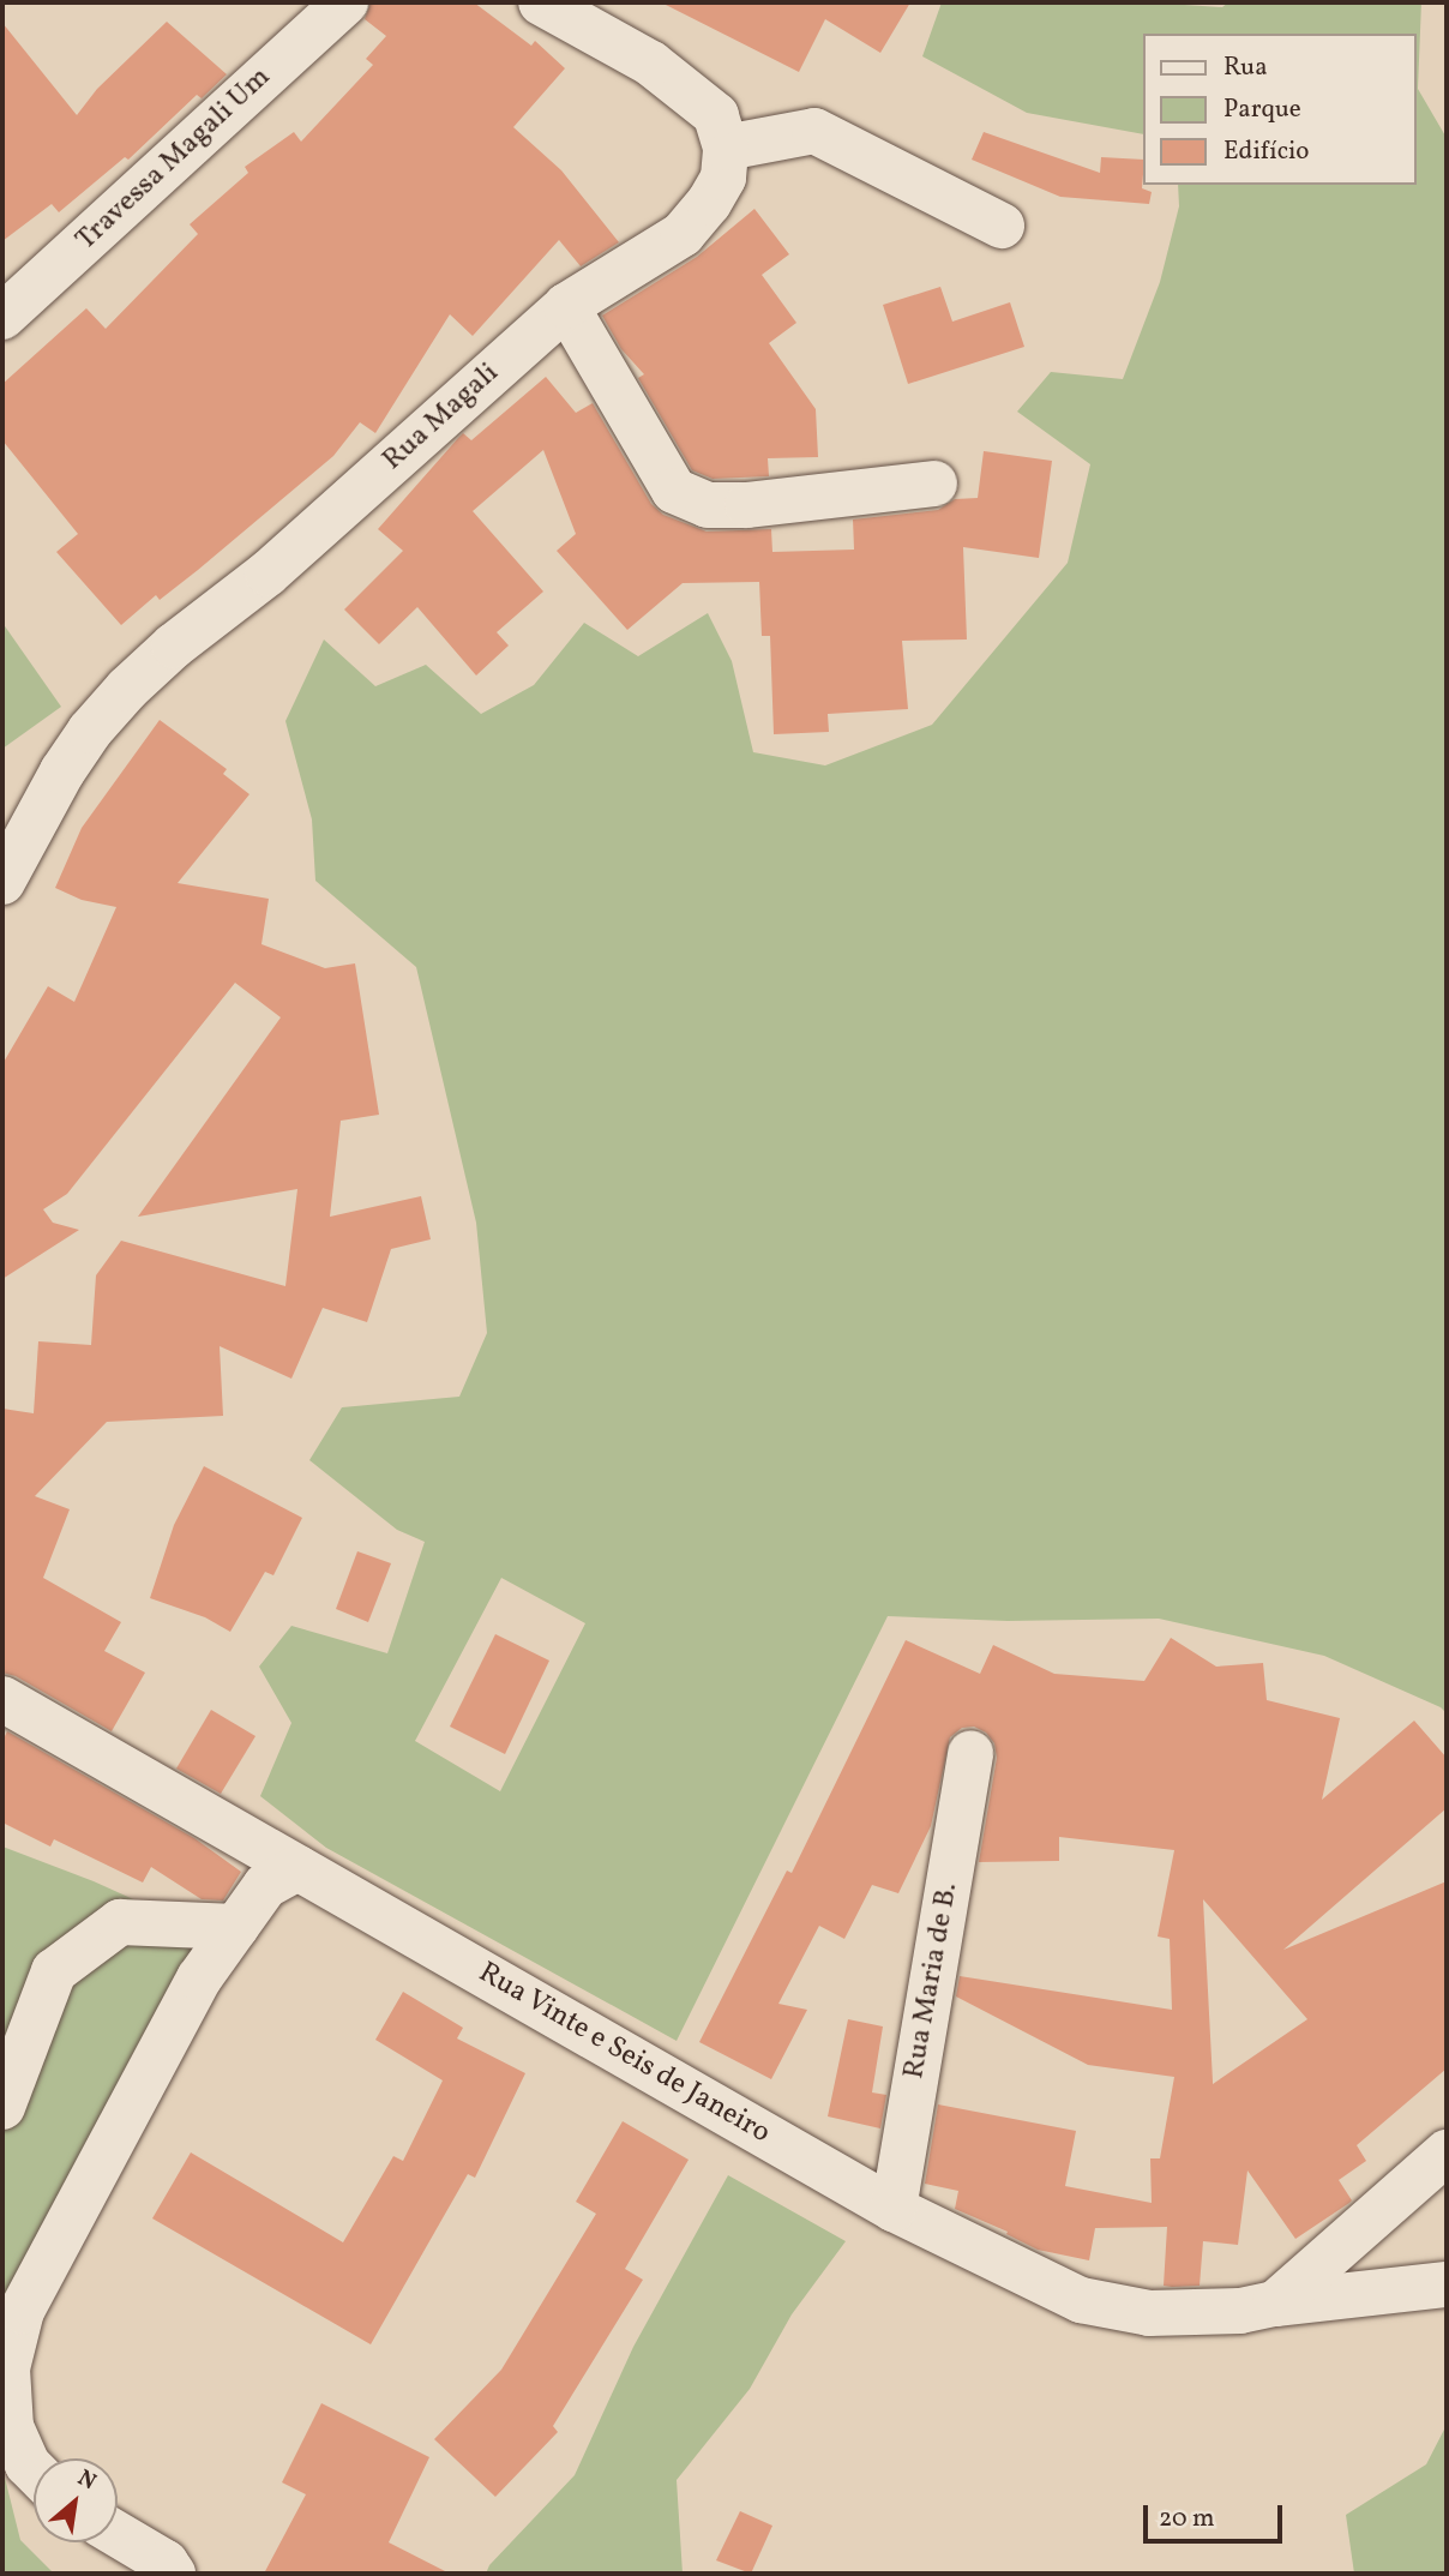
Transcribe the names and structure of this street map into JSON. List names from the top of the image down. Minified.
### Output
{"streets":{"street":["Travessa Magali Um","Rua Magali","Rua Maria de B.","Rua Vinte e Seis de Janeiro"]},"crossings":[["Rua Maria de B.","Rua Vinte e Seis de Janeiro"]],"legend":["Rua","Parque","Edifício"],"scale_bar":"20 m","north":"top right"}
